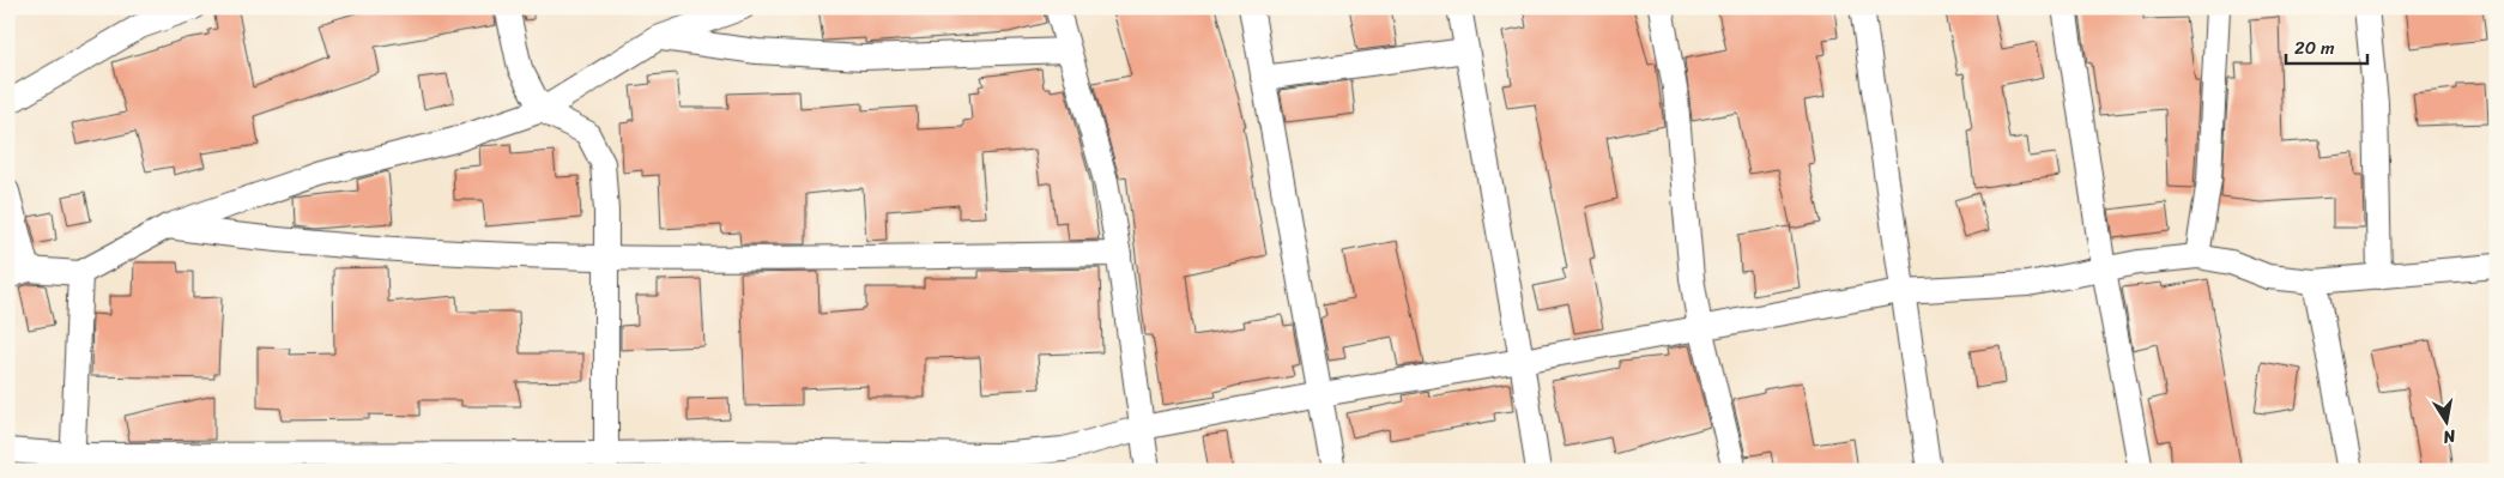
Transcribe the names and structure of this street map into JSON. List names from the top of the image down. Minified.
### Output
{"scale_bar":"20 m","north":"bottom"}
